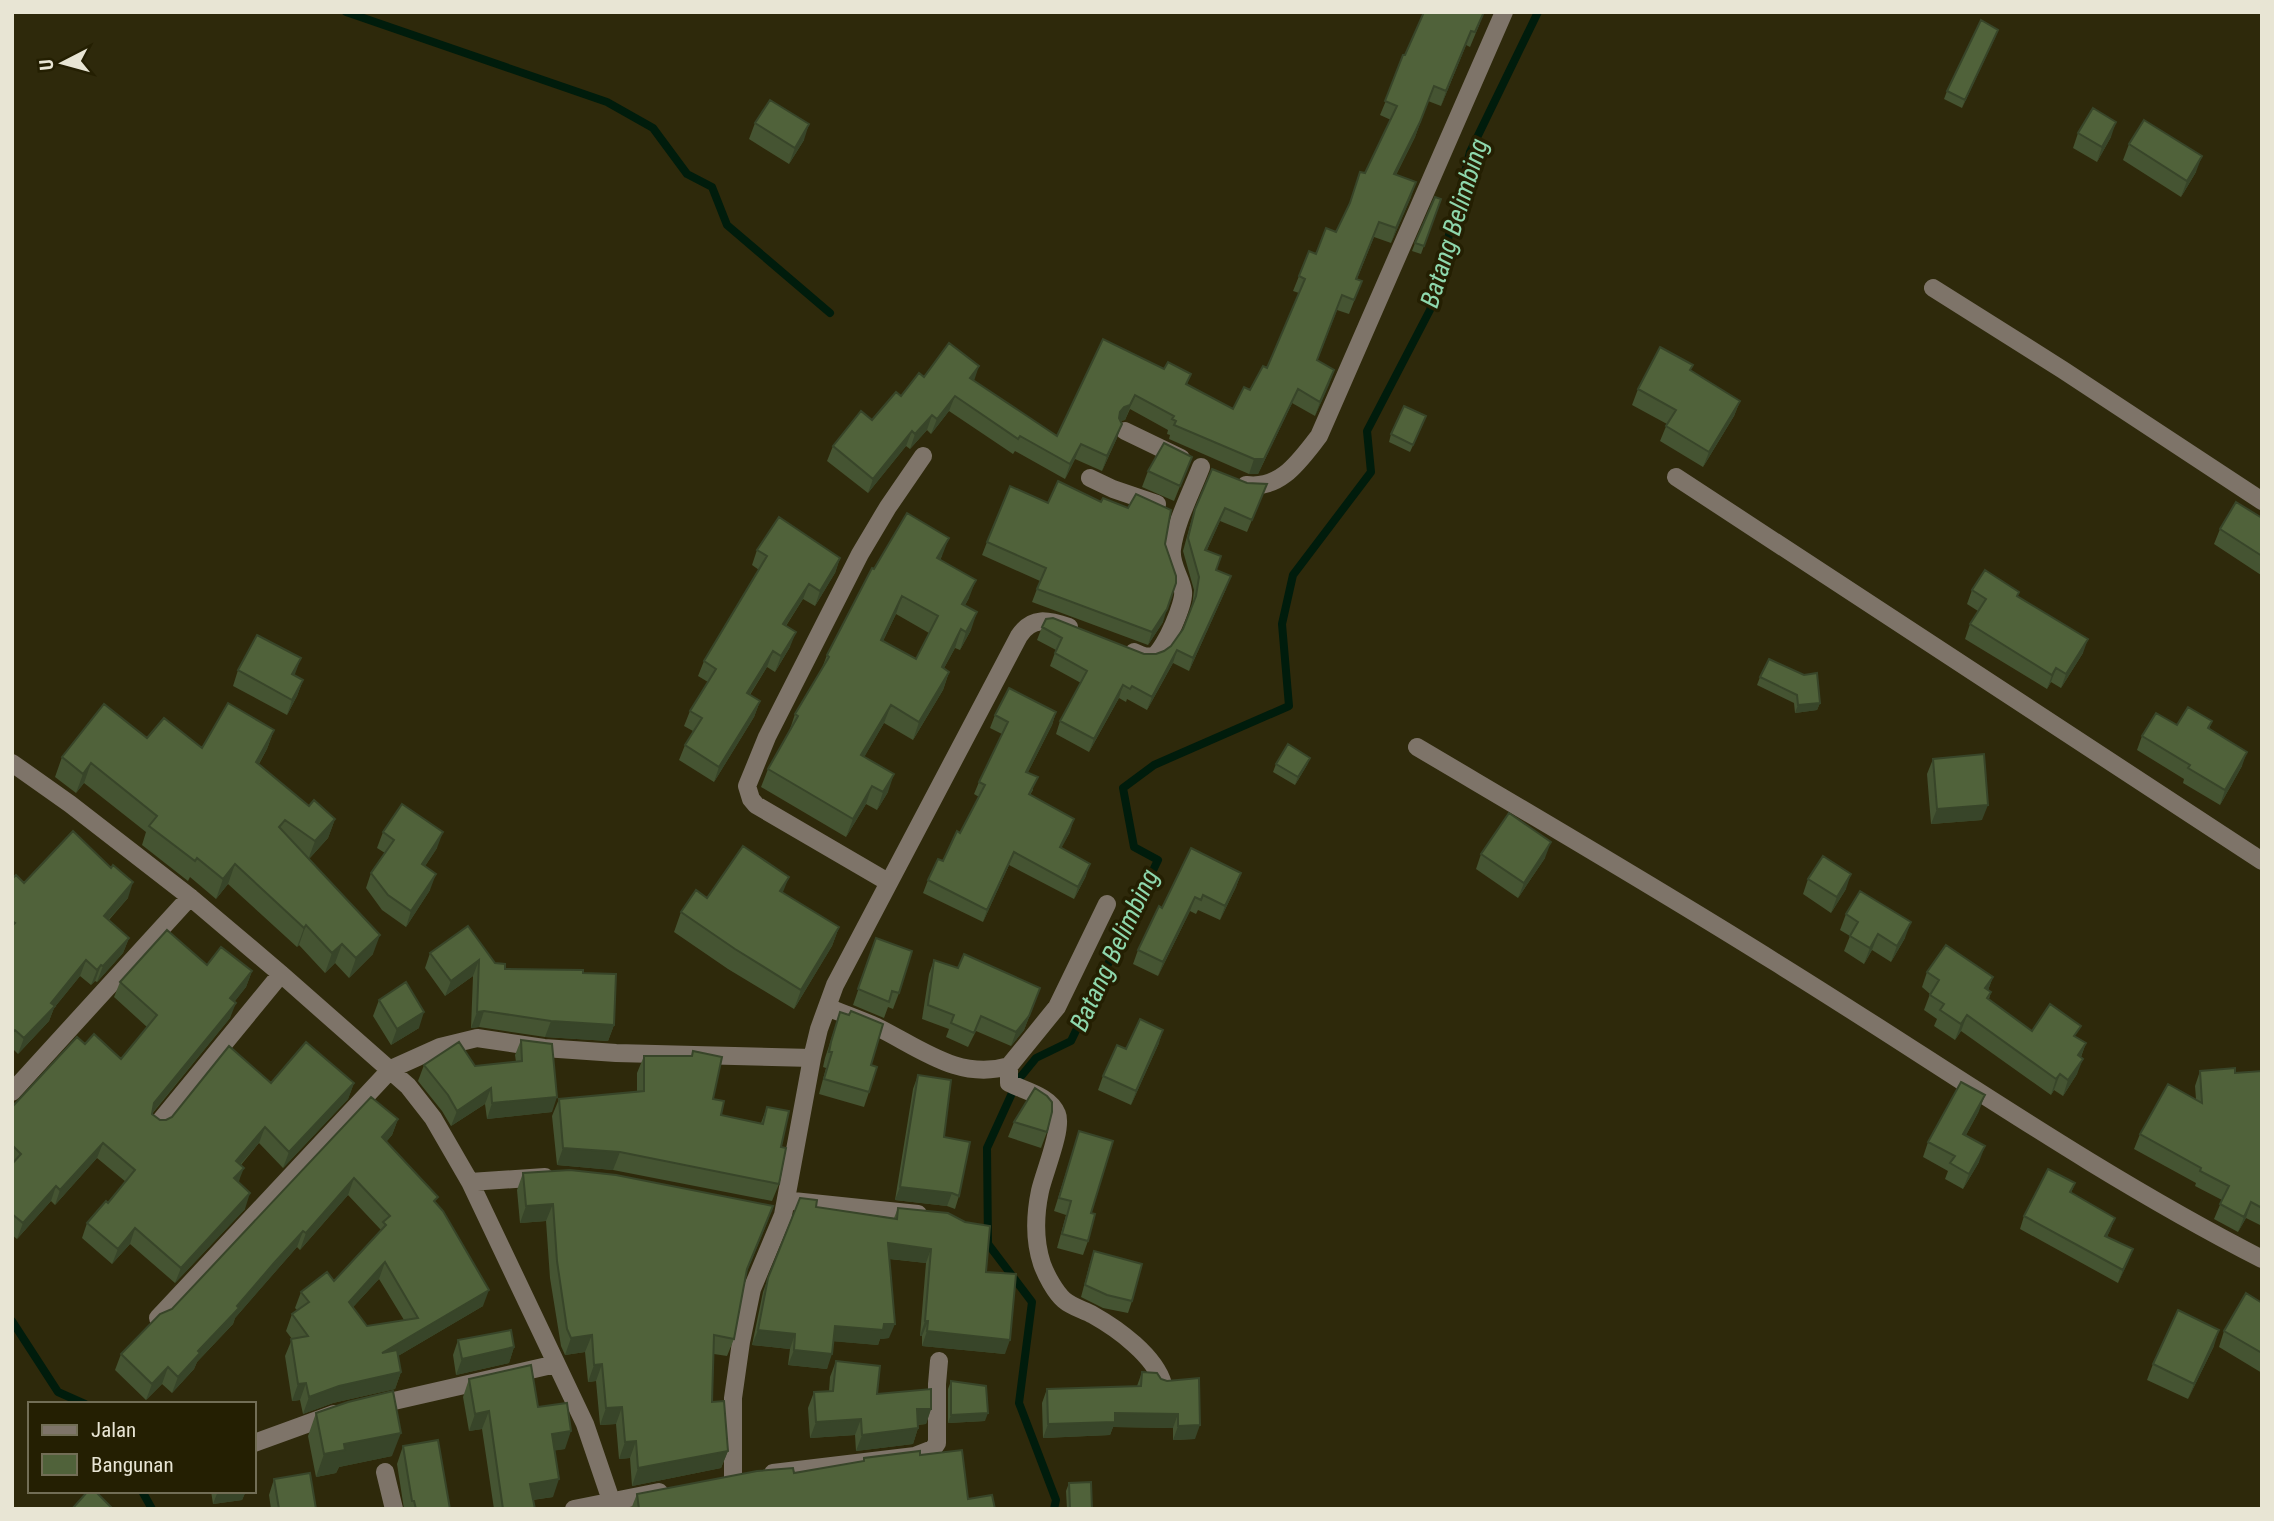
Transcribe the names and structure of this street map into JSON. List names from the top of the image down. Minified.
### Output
{"water":["Batang Belimbing"],"legend":["Jalan","Bangunan"],"north":"left"}
